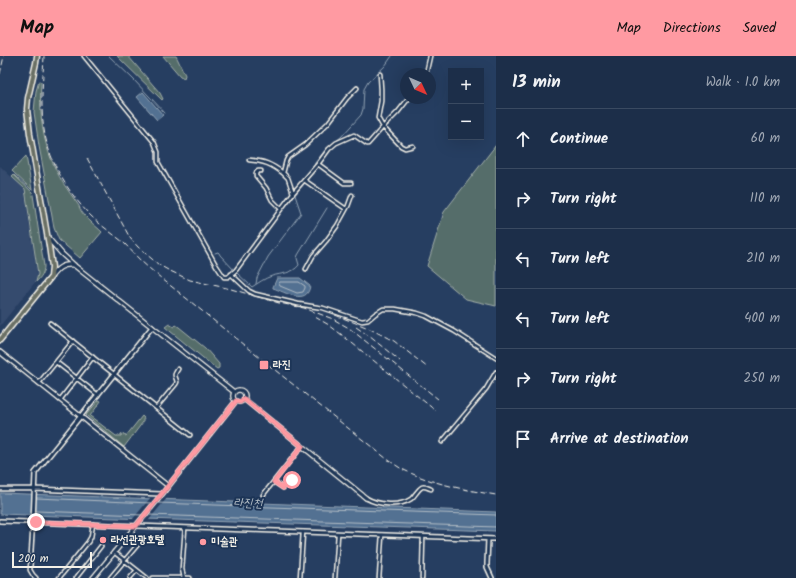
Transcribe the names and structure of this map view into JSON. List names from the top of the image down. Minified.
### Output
{"water":["라진천"],"places":{"transit":["라진"],"other":["라선관광호텔","미술관"]},"scale_bar":"200 m","north":"bottom right","page":{"header":"Map","nav":["Map","Directions","Saved"],"heading":["13 min","Walk · 1.0 km"],"map_buttons":["+","−"],"list":[["Continue","60 m"],["Turn right","110 m"],["Turn left","210 m"],["Turn left","400 m"],["Turn right","250 m"],"Arrive at destination"],"scale":"200 m"}}
